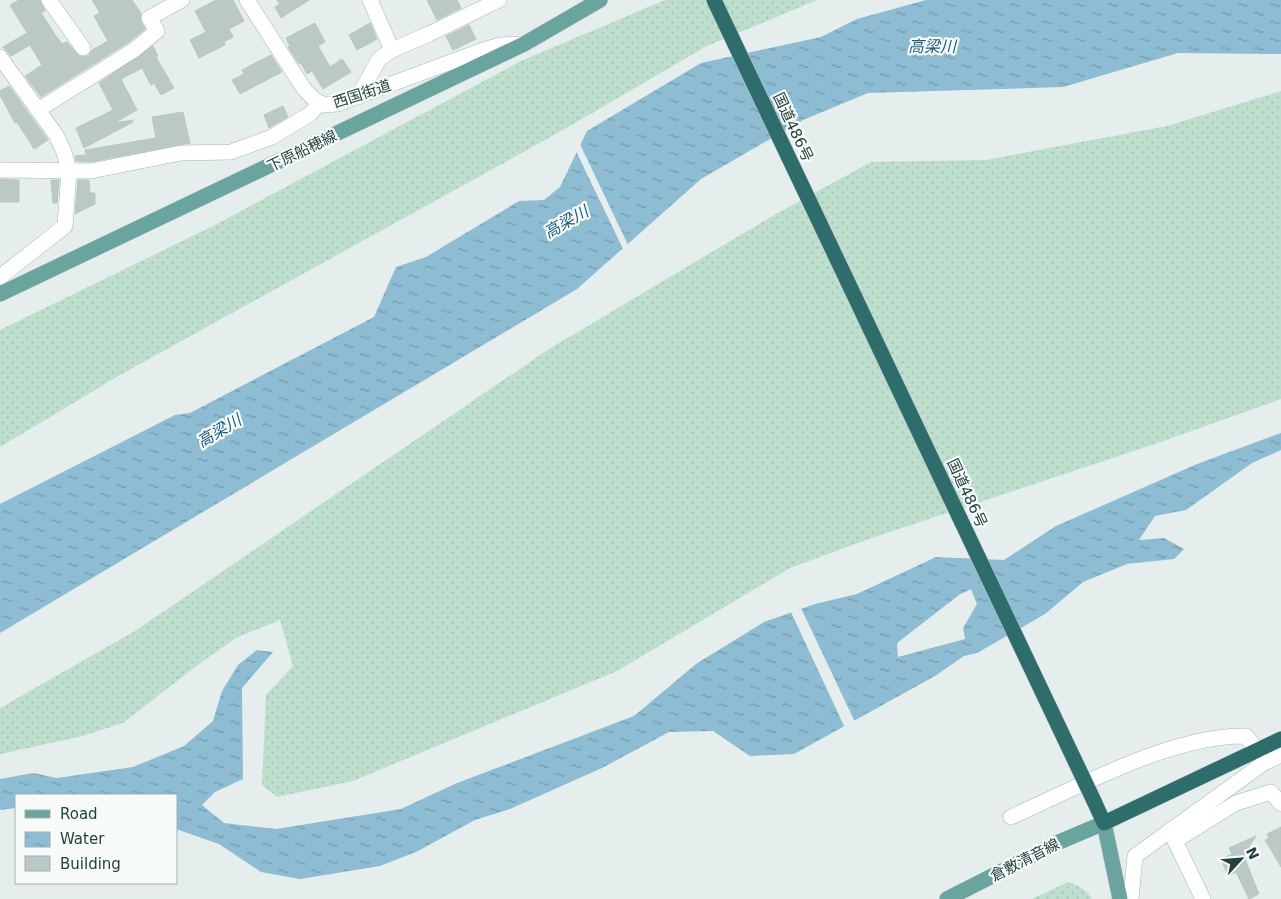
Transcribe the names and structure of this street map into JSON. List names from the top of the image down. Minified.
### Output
{"streets":{"highway":["国道486号"],"main road":["下原船穂線","倉敷清音線"],"street":["西国街道"]},"crossings":[["西国街道","下原船穂線"],["国道486号","倉敷清音線"]],"water":["高梁川"],"legend":["Road","Water","Building"],"north":"top right"}
